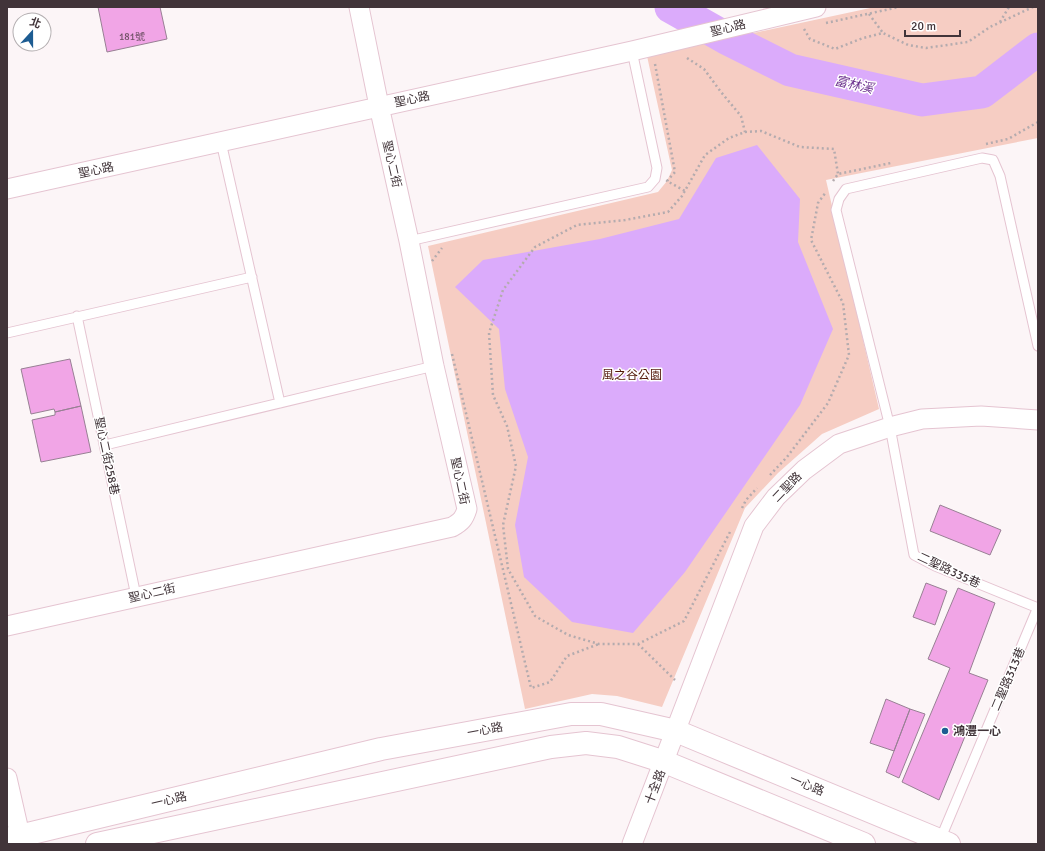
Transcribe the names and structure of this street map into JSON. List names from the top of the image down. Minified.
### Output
{"streets":{"street":["聖心路","聖心二街","二聖路","一心路","十全路"],"lane":["聖心二街258巷","二聖路335巷","二聖路313巷"]},"crossings":[["聖心路","聖心二街"],["聖心二街","聖心二街258巷"],["二聖路","二聖路335巷"],["二聖路","一心路"],["二聖路","十全路"],["二聖路335巷","二聖路313巷"],["二聖路313巷","一心路"],["一心路","十全路"]],"water":["富林溪"],"parks":["風之谷公園"],"places":["鴻灃一心"],"house_numbers":["181號"],"scale_bar":"20 m","north":"top"}
